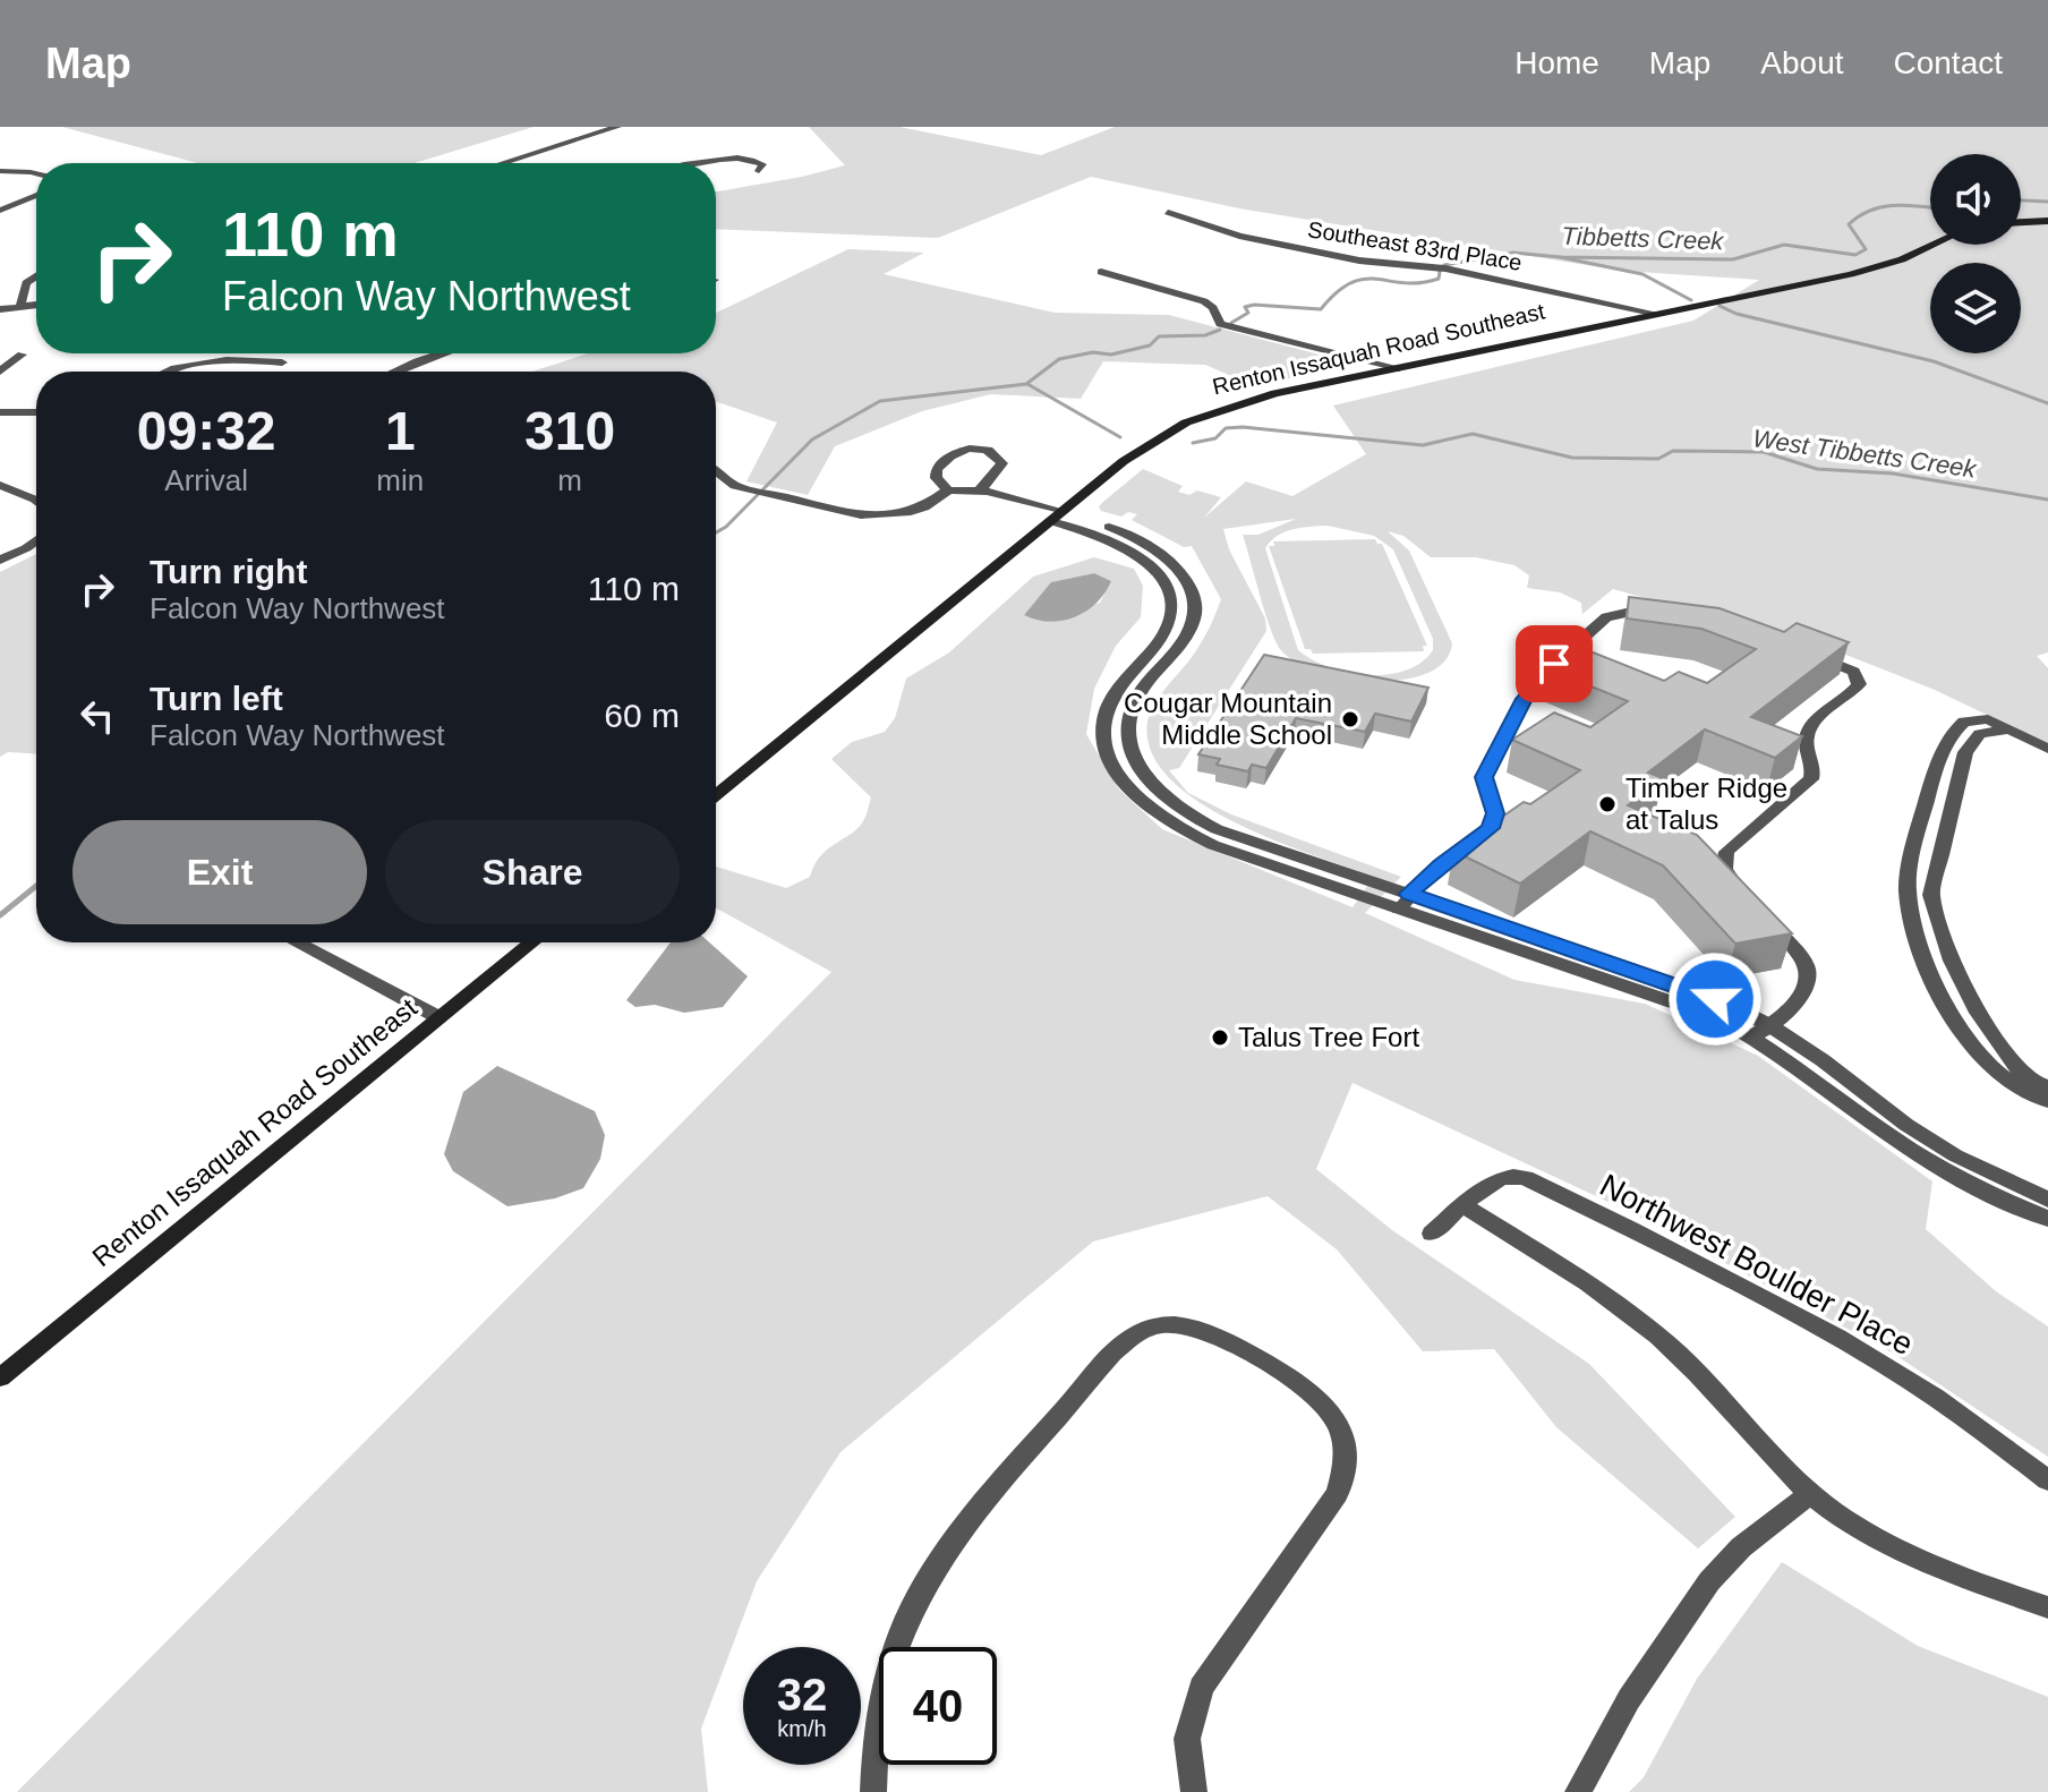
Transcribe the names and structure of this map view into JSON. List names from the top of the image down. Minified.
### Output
{"streets":{"main road":["Renton Issaquah Road Southeast"],"street":["Southeast 83rd Place","Northwest Boulder Place"]},"crossings":[["Southeast 83rd Place","Renton Issaquah Road Southeast"]],"water":["Tibbetts Creek","West Tibbetts Creek"],"places":["Cougar Mountain Middle School","Timber Ridge at Talus","Talus Tree Fort"],"page":{"header":"Map","nav":["Home","Map","About","Contact"],"turn":["110 m","Falcon Way Northwest"],"eta":["09:32","Arrival","1","min","310","m"],"list":[{"name":"Turn right","note":"Falcon Way Northwest","value":"110 m"},{"name":"Turn left","note":"Falcon Way Northwest","value":"60 m"}],"buttons":["Exit","Share"],"speed":"32 km/h","limit":"40"}}
